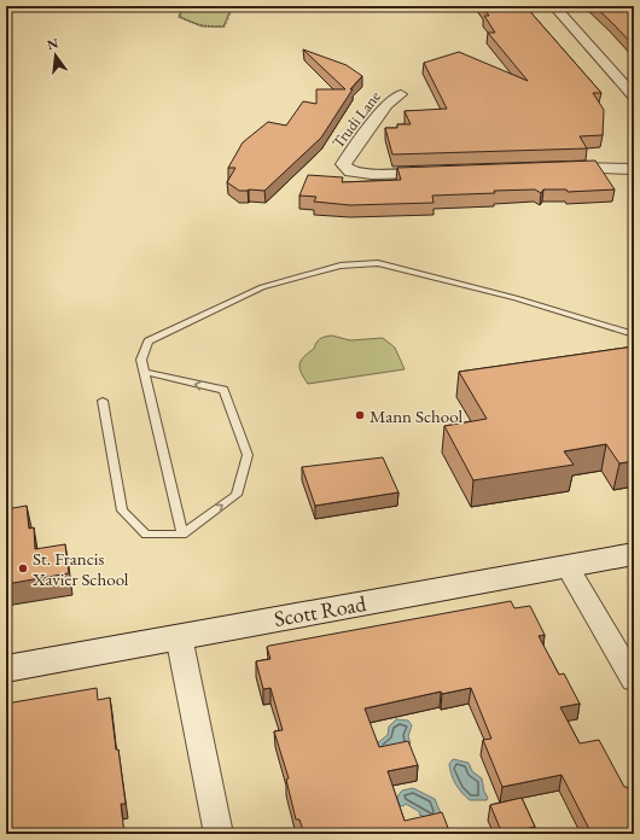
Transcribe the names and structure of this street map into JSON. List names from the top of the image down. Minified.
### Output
{"streets":{"street":["Trudi Lane","Scott Road"]},"places":["Mann School","St. Francis Xavier School"],"north":"top"}
